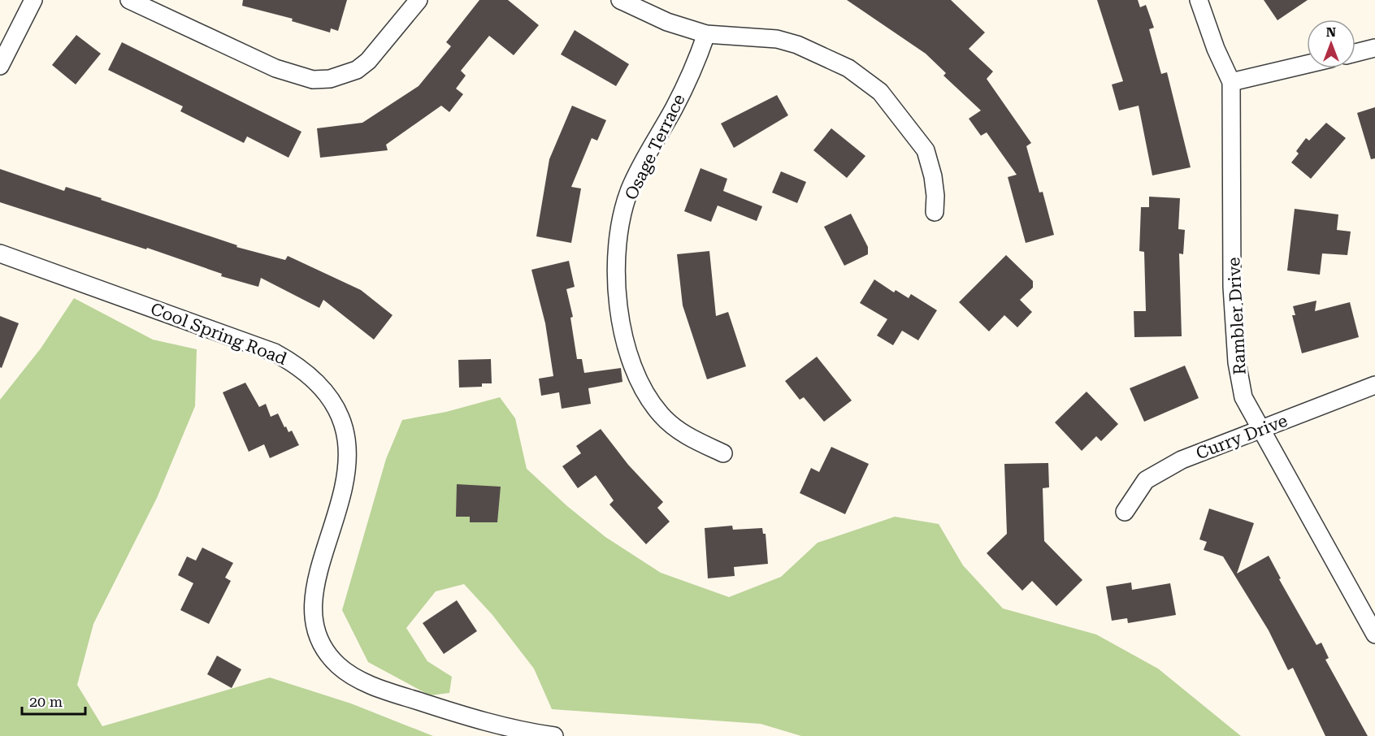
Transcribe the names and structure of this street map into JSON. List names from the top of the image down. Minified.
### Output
{"streets":{"street":["Osage Terrace","Rambler Drive","Cool Spring Road","Curry Drive"]},"crossings":[["Rambler Drive","Curry Drive"]],"scale_bar":"20 m","north":"top"}
